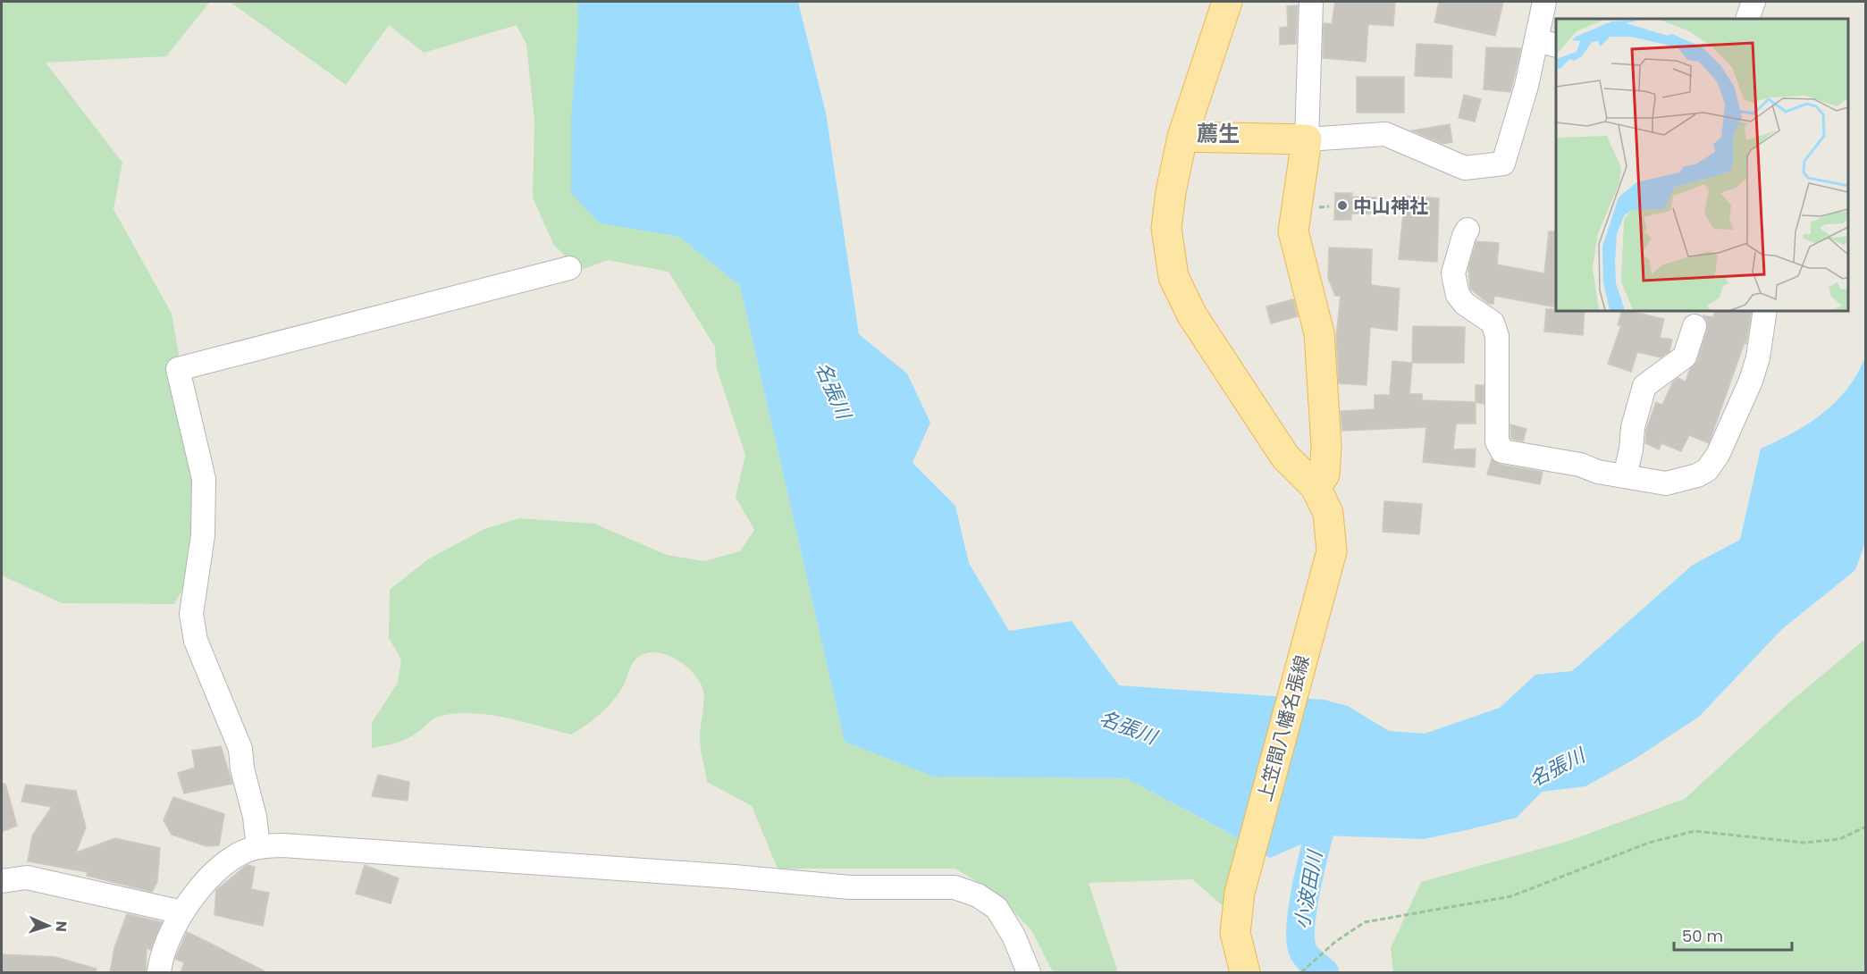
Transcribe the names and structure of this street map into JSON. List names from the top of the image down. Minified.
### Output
{"streets":{"main road":["上笠間八幡名張線"]},"districts":["薦生"],"water":["名張川","小波田川"],"places":["中山神社"],"scale_bar":"50 m","north":"right"}
